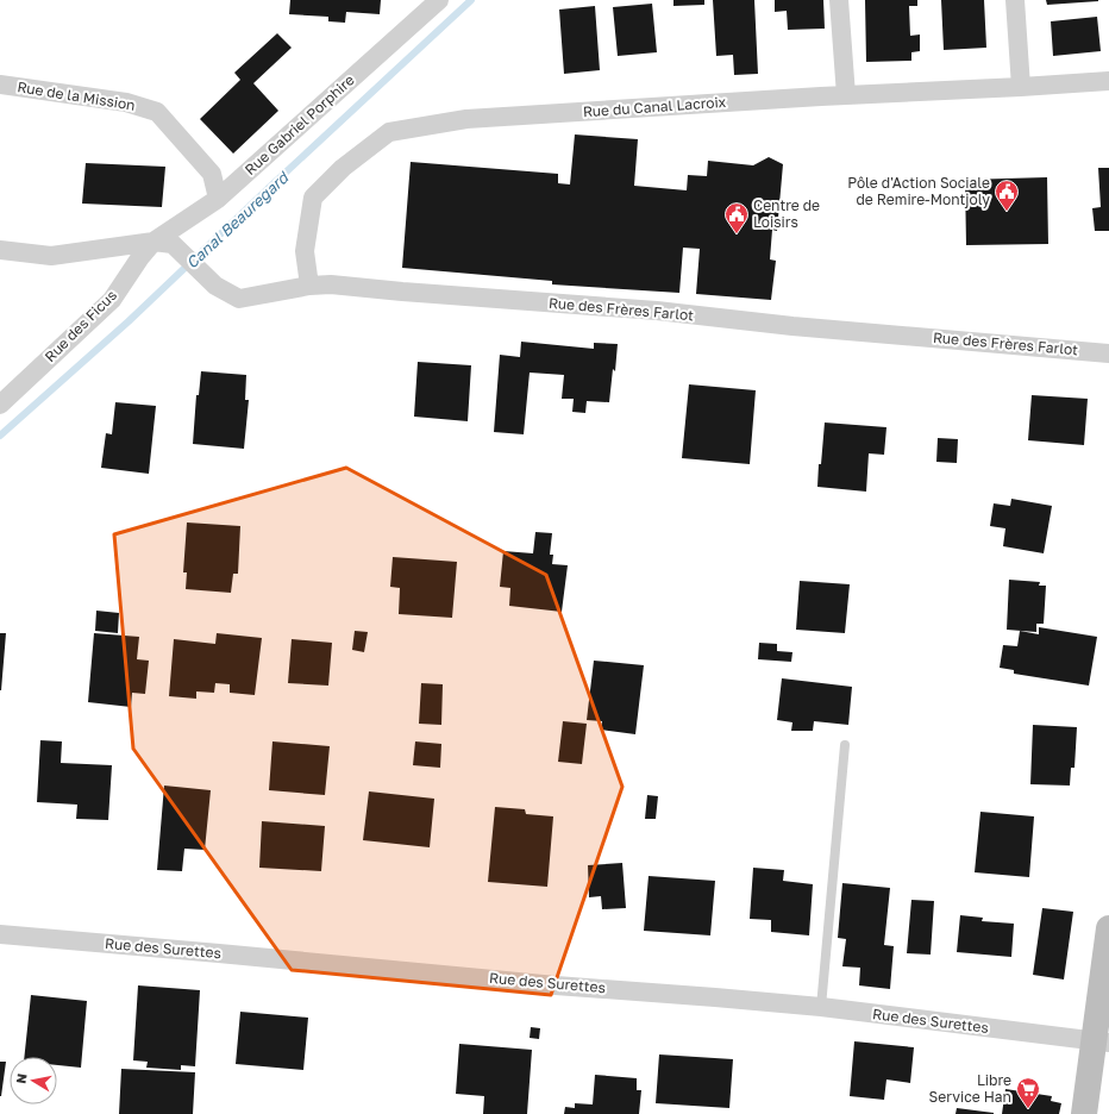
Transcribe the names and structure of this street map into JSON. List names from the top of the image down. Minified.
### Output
{"streets":{"street":["Rue de la Mission","Rue du Canal Lacroix","Rue Gabriel Porphire","Rue des Frères Farlot","Rue des Ficus","Rue des Surettes"]},"crossings":[["Rue de la Mission","Rue Gabriel Porphire"],["Rue du Canal Lacroix","Rue des Frères Farlot"],["Rue Gabriel Porphire","Rue des Frères Farlot"],["Rue Gabriel Porphire","Rue des Ficus"],["Rue des Frères Farlot","Rue des Ficus"]],"water":["Canal Beauregard"],"places":{"public building":["Pôle d'Action Sociale de Remire-Montjoly","Centre de Loisirs"],"supermarket":["Libre Service Han"]},"north":"left"}
